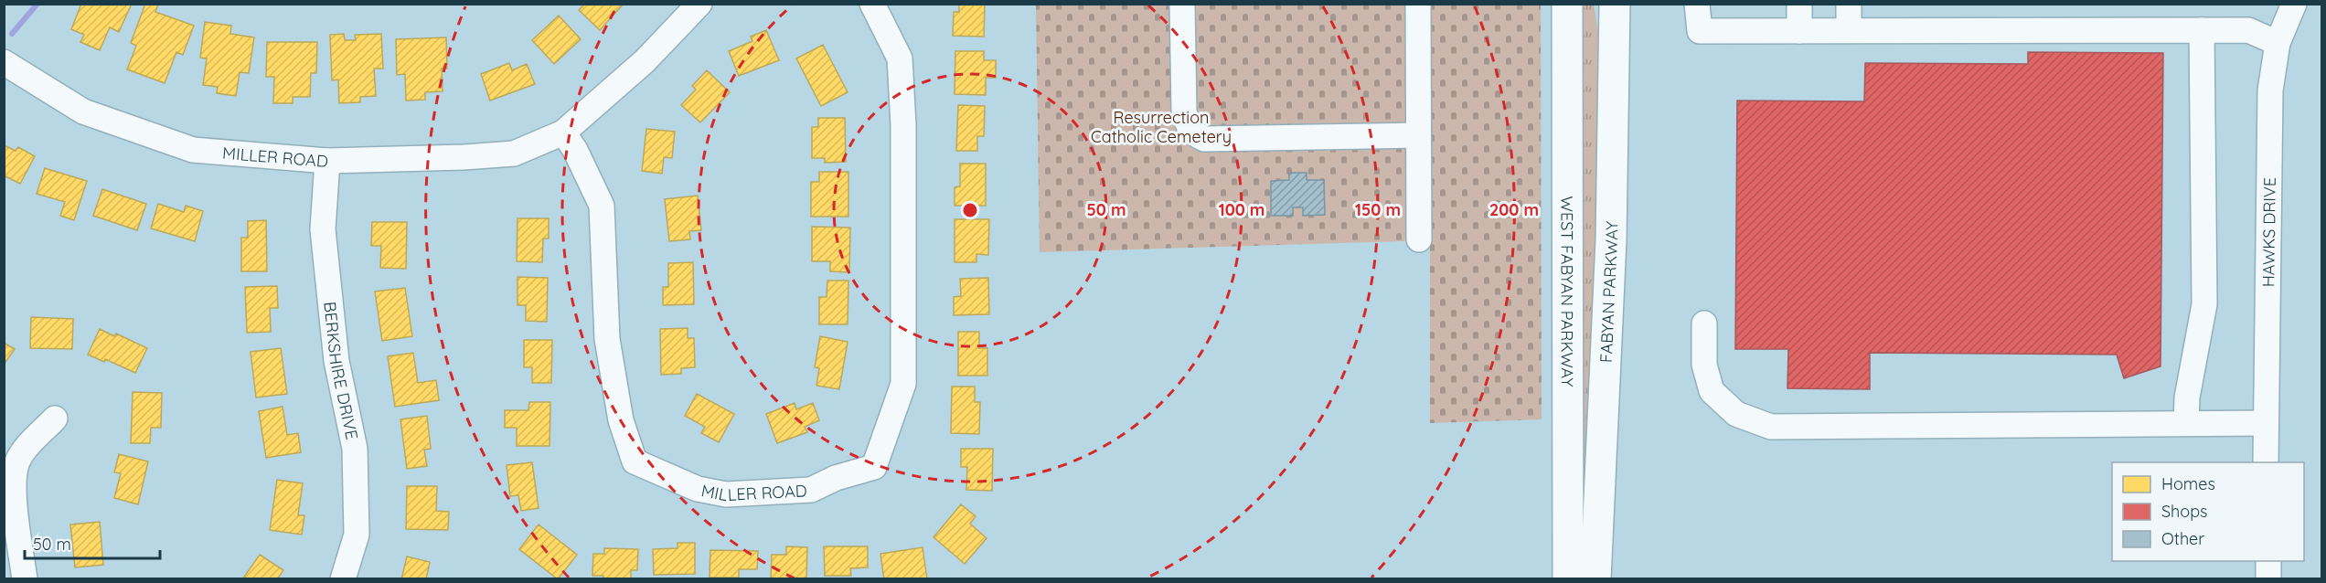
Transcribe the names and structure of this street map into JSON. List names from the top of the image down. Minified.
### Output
{"streets":{"main road":["WEST FABYAN PARKWAY","FABYAN PARKWAY"],"street":["MILLER ROAD","HAWKS DRIVE","BERKSHIRE DRIVE"]},"crossings":[["MILLER ROAD","BERKSHIRE DRIVE"]],"parks":["Resurrection Catholic Cemetery"],"legend":["Homes","Shops","Other"],"scale_bar":"50 m","rings":["50 m","100 m","150 m","200 m"]}
